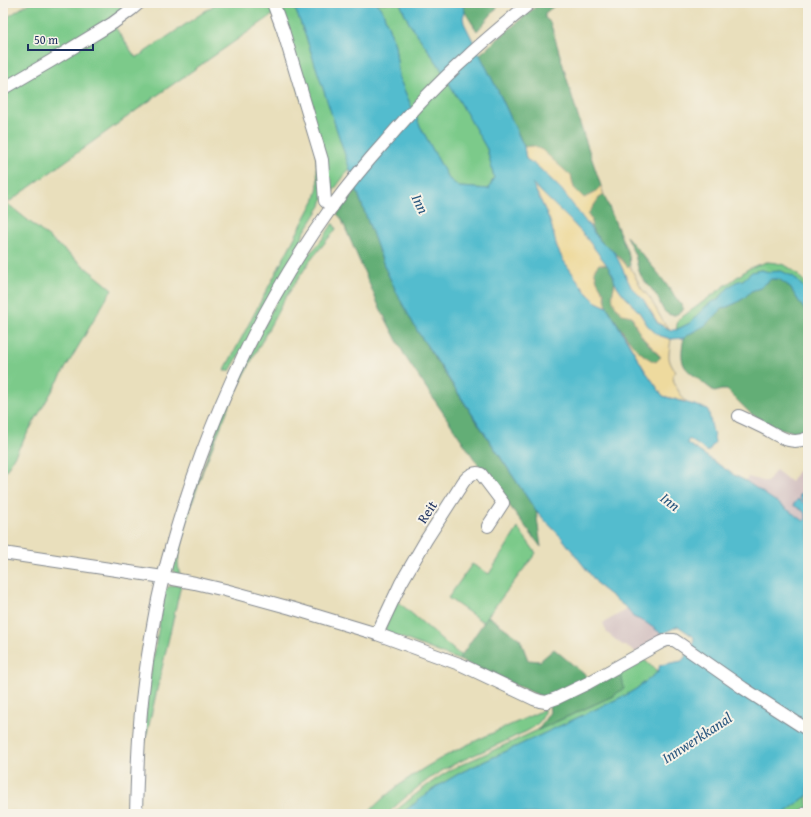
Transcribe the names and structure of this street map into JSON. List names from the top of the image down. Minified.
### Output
{"streets":{"street":["Reit"]},"water":["Inn","Innwerkkanal"],"scale_bar":"50 m"}
